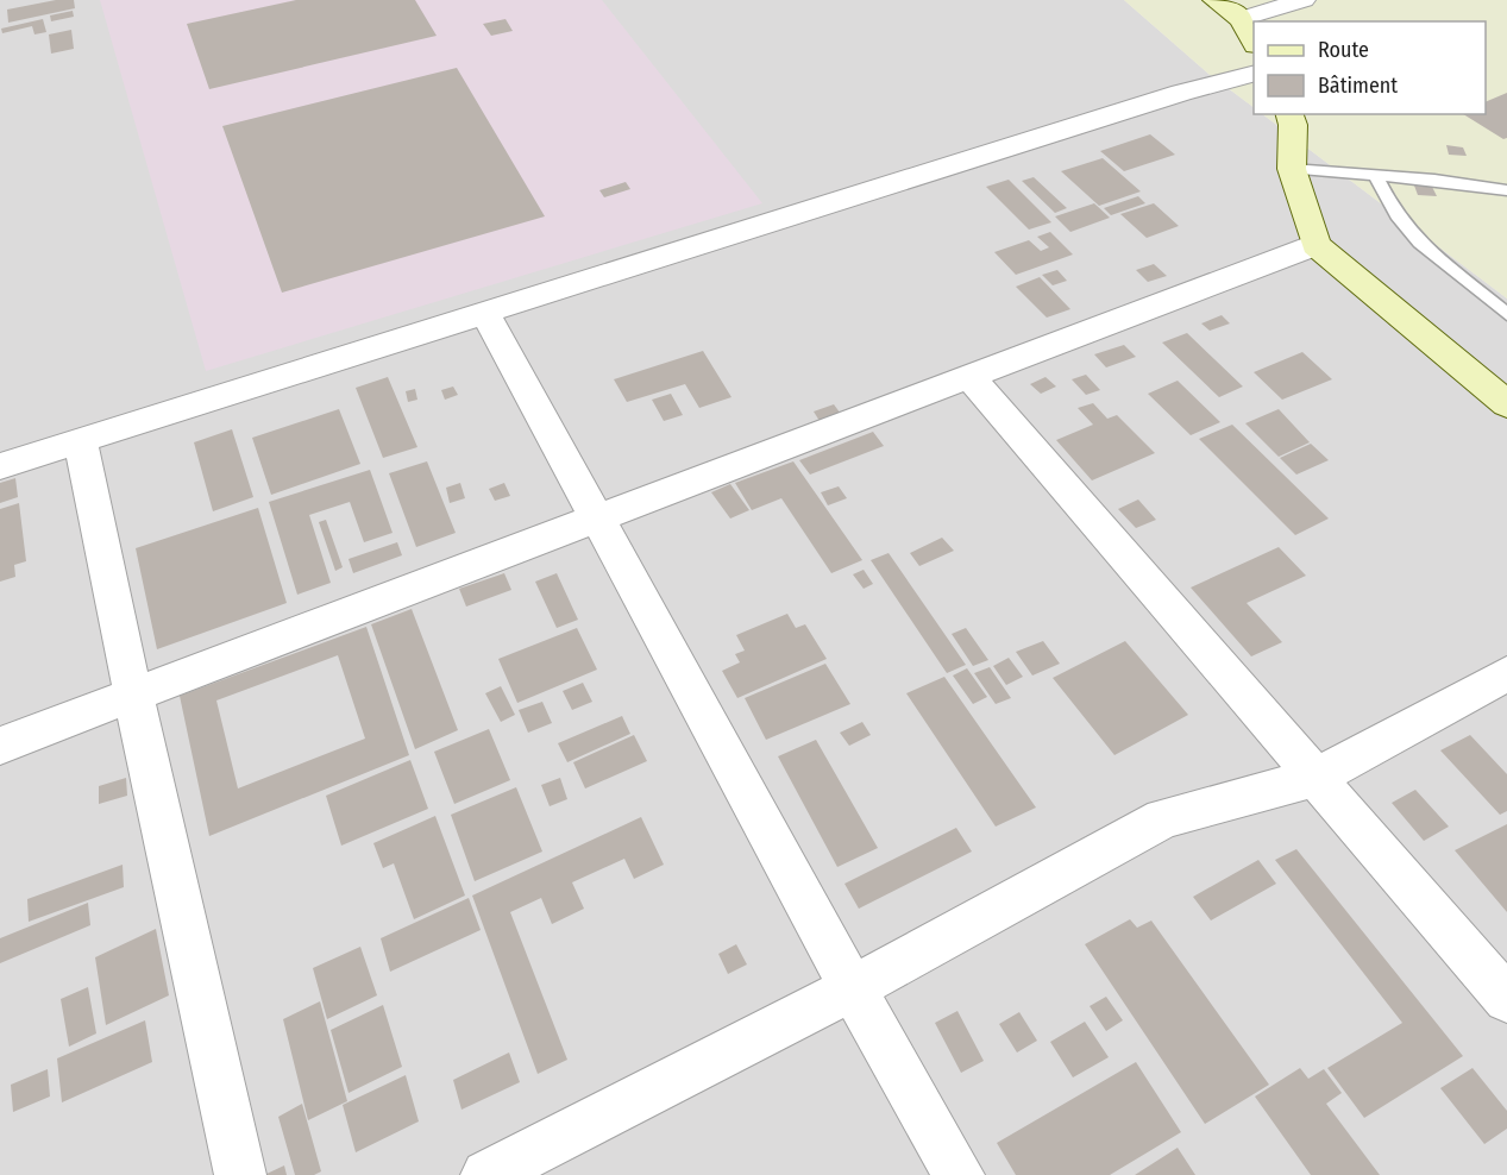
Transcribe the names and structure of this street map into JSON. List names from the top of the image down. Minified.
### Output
{"legend":["Route","Bâtiment"]}
